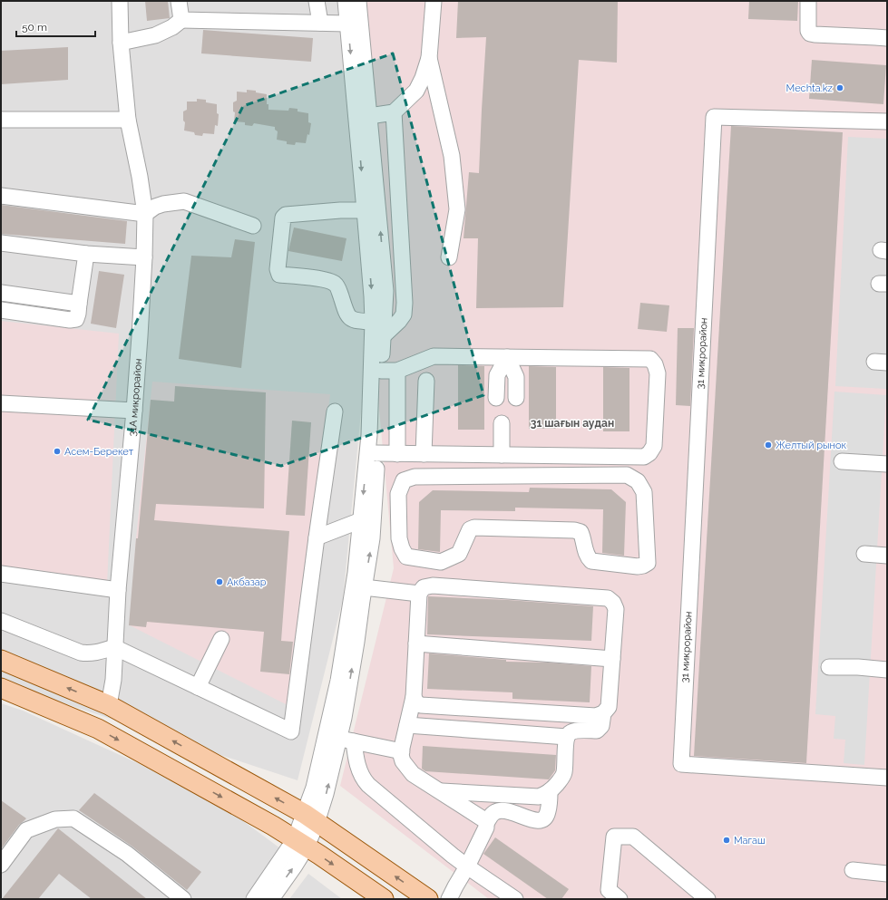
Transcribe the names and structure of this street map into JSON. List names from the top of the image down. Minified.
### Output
{"streets":{"street":["31 микрорайон","31А микрорайон"]},"districts":["31 шағын аудан"],"places":["Mechta.kz","Желтый рынок","Асем-Берекет","Акбазар","Магаш"],"scale_bar":"50 m"}
